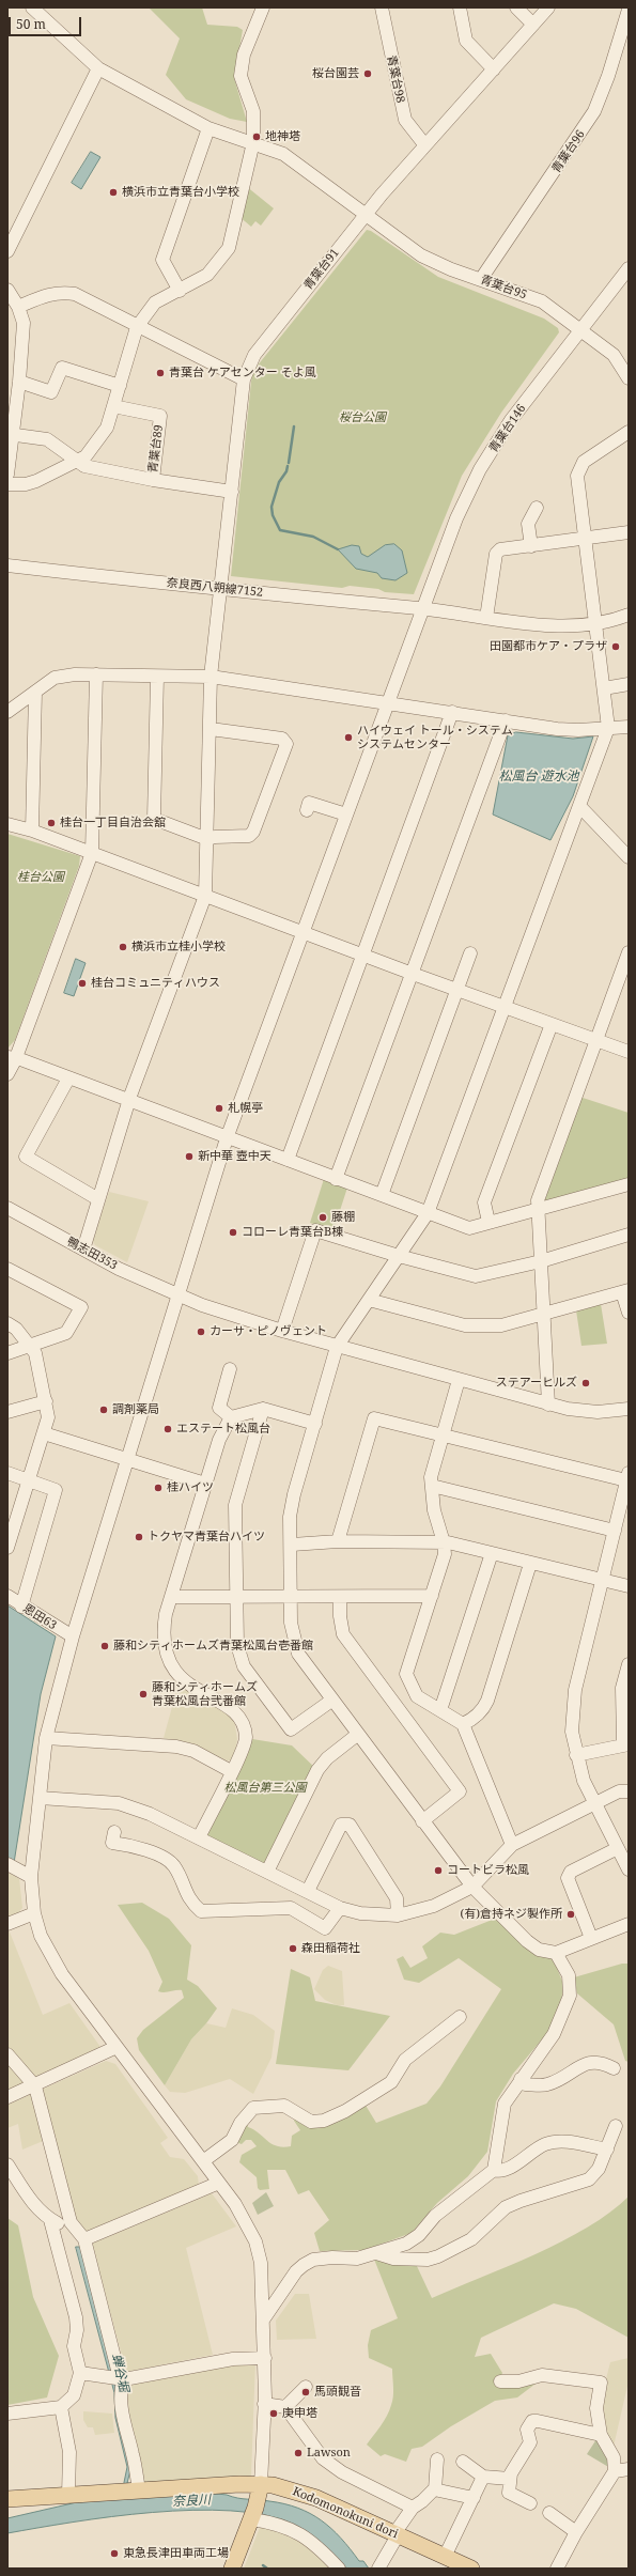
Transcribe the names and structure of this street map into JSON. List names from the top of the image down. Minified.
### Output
{"streets":{"main road":["Kodomonokuni dori"],"street":["青葉台98","青葉台96","青葉台91","青葉台95","青葉台146","青葉台89","奈良西八朔線7152","鴨志田353","恩田63"]},"crossings":[["青葉台98","青葉台91"],["青葉台96","青葉台95"],["青葉台91","青葉台95"],["青葉台91","奈良西八朔線7152"],["青葉台91","鴨志田353"],["青葉台95","青葉台146"],["青葉台146","奈良西八朔線7152"],["青葉台146","鴨志田353"],["青葉台146","恩田63"],["青葉台146","Kodomonokuni dori"]],"water":["松風台 遊水池","蝉谷堀","奈良川"],"parks":["桜台公園","桂台公園","松風台第三公園"],"places":["桜台園芸","地神塔","横浜市立青葉台小学校","青葉台 ケアセンター そよ風","田園都市ケア・プラザ","ハイウェイ トール・システム システムセンター","桂台一丁目自治会舘","横浜市立桂小学校","桂台コミュニティハウス","札幌亭","新中華 壺中天","藤棚","コローレ青葉台B棟","カーサ・ピノヴェント","ステアーヒルズ","調剤薬局","エステート松風台","桂ハイツ","トクヤマ青葉台ハイツ","藤和シティホームズ青葉松風台壱番館","藤和シティホームズ 青葉松風台弐番館","コートビラ松風","(有)倉持ネジ製作所","森田稲荷社","馬頭観音","庚申塔","Lawson","東急長津田車両工場"],"scale_bar":"50 m"}
